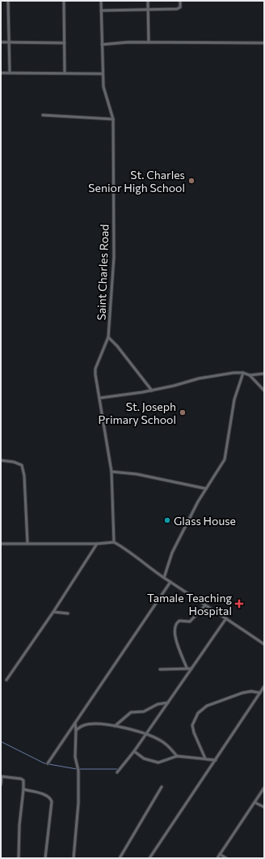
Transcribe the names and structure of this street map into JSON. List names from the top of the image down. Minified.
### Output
{"streets":{"street":["Saint Charles Road"]},"places":{"other":["St. Charles Senior High School","St. Joseph Primary School","Glass House"],"health":["Tamale Teaching Hospital"]}}
